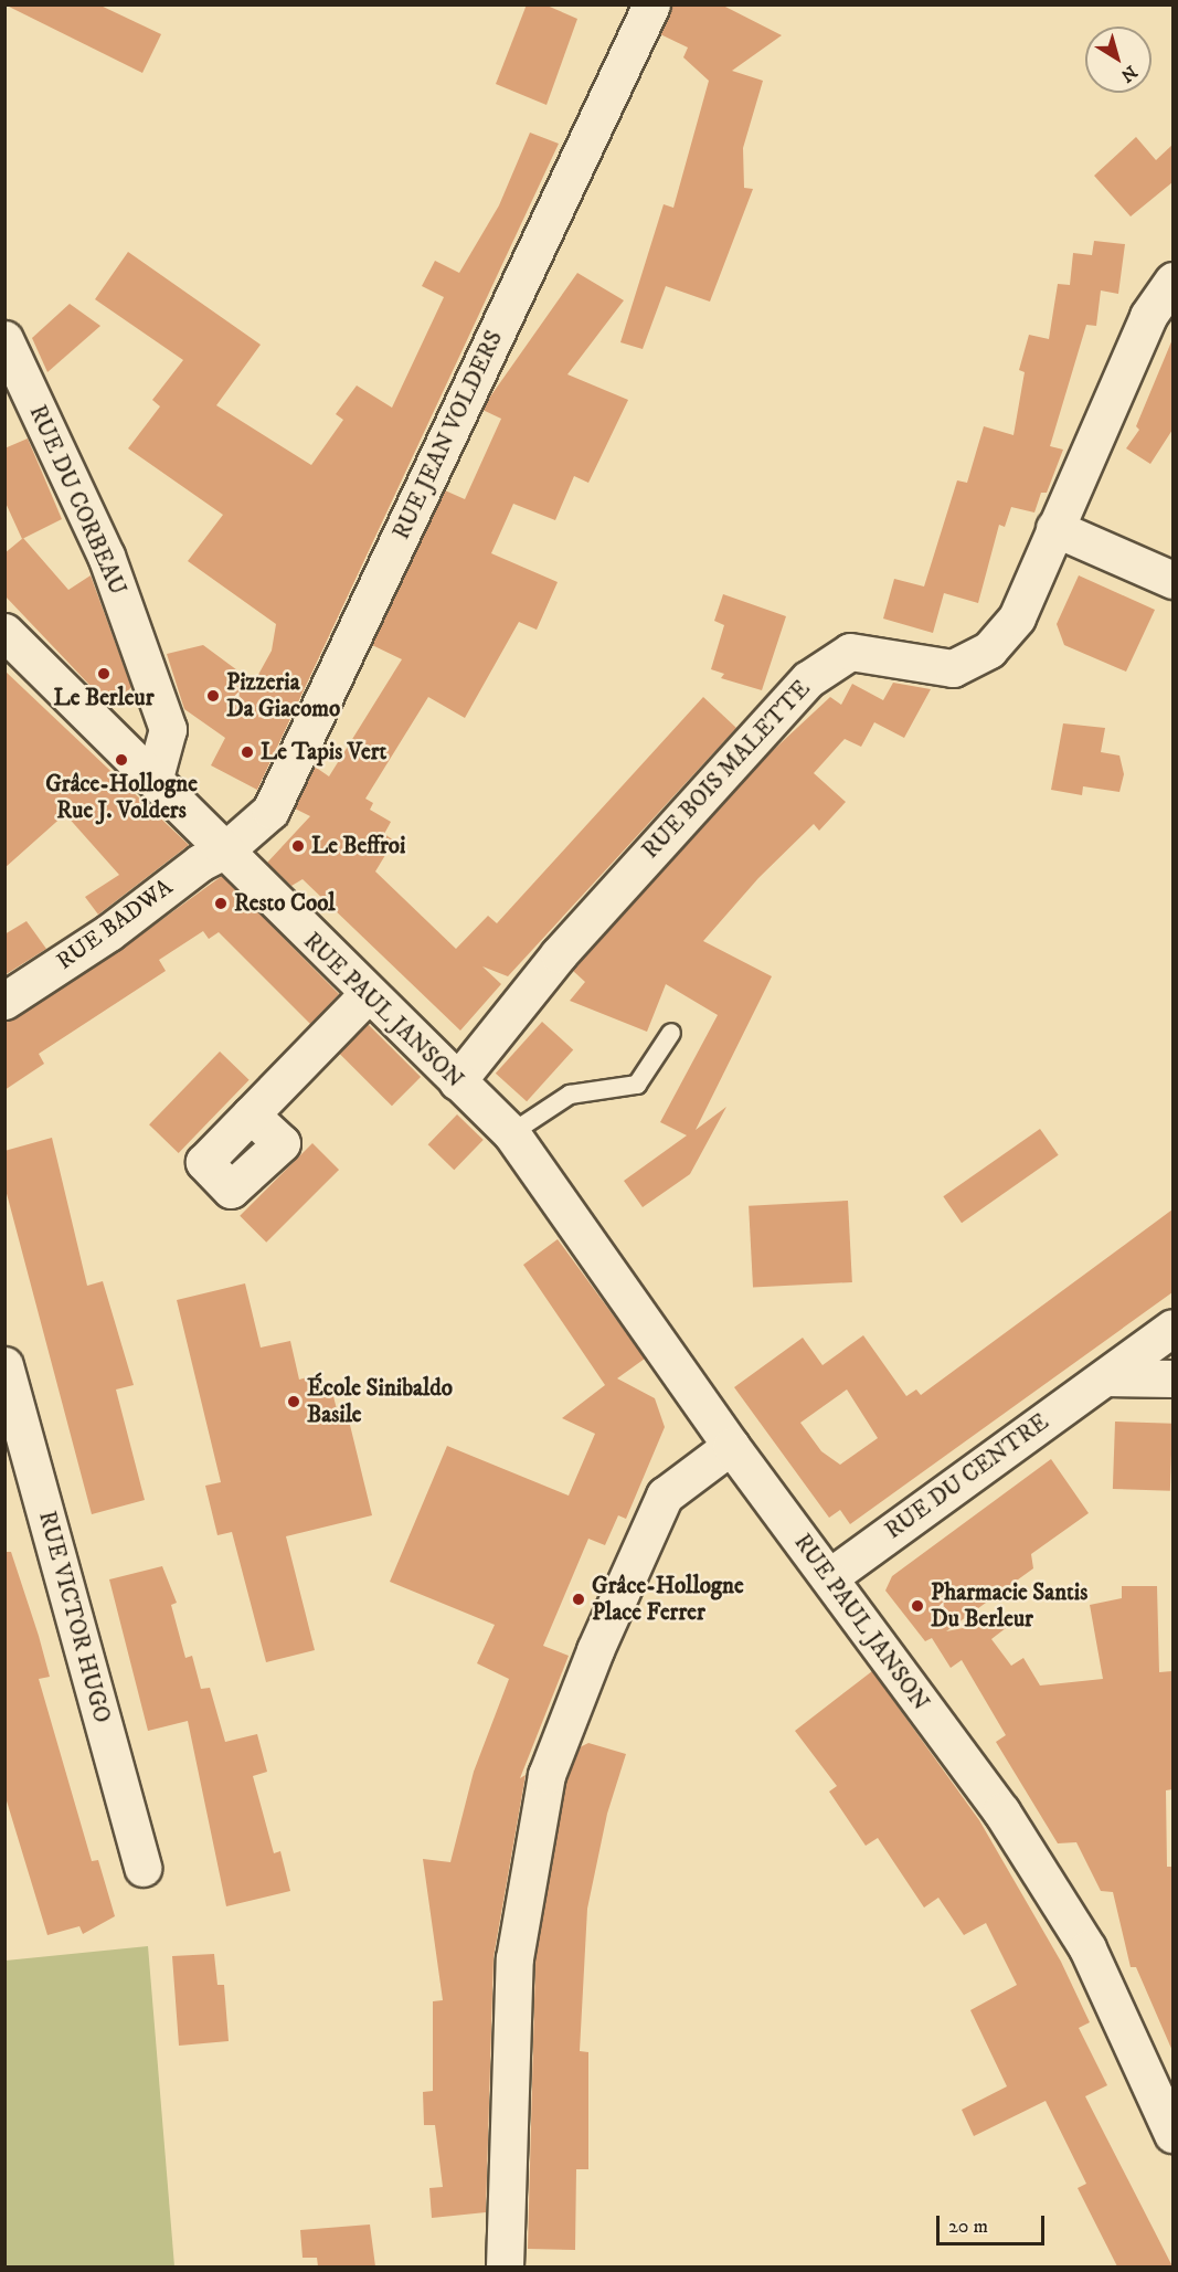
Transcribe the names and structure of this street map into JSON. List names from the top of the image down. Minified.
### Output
{"streets":{"street":["RUE JEAN VOLDERS","RUE DU CORBEAU","RUE BOIS MALETTE","RUE BADWA","RUE PAUL JANSON","RUE DU CENTRE","RUE VICTOR HUGO"]},"crossings":[["RUE JEAN VOLDERS","RUE BADWA"],["RUE JEAN VOLDERS","RUE PAUL JANSON"],["RUE DU CORBEAU","RUE PAUL JANSON"],["RUE BOIS MALETTE","RUE PAUL JANSON"],["RUE BADWA","RUE PAUL JANSON"],["RUE PAUL JANSON","RUE DU CENTRE"]],"places":["Le Berleur","Pizzeria Da Giacomo","Le Tapis Vert","Grâce-Hollogne Rue J. Volders","Le Beffroi","Resto Cool","École Sinibaldo Basile","Grâce-Hollogne Place Ferrer","Pharmacie Santis Du Berleur"],"scale_bar":"20 m","north":"bottom right"}
